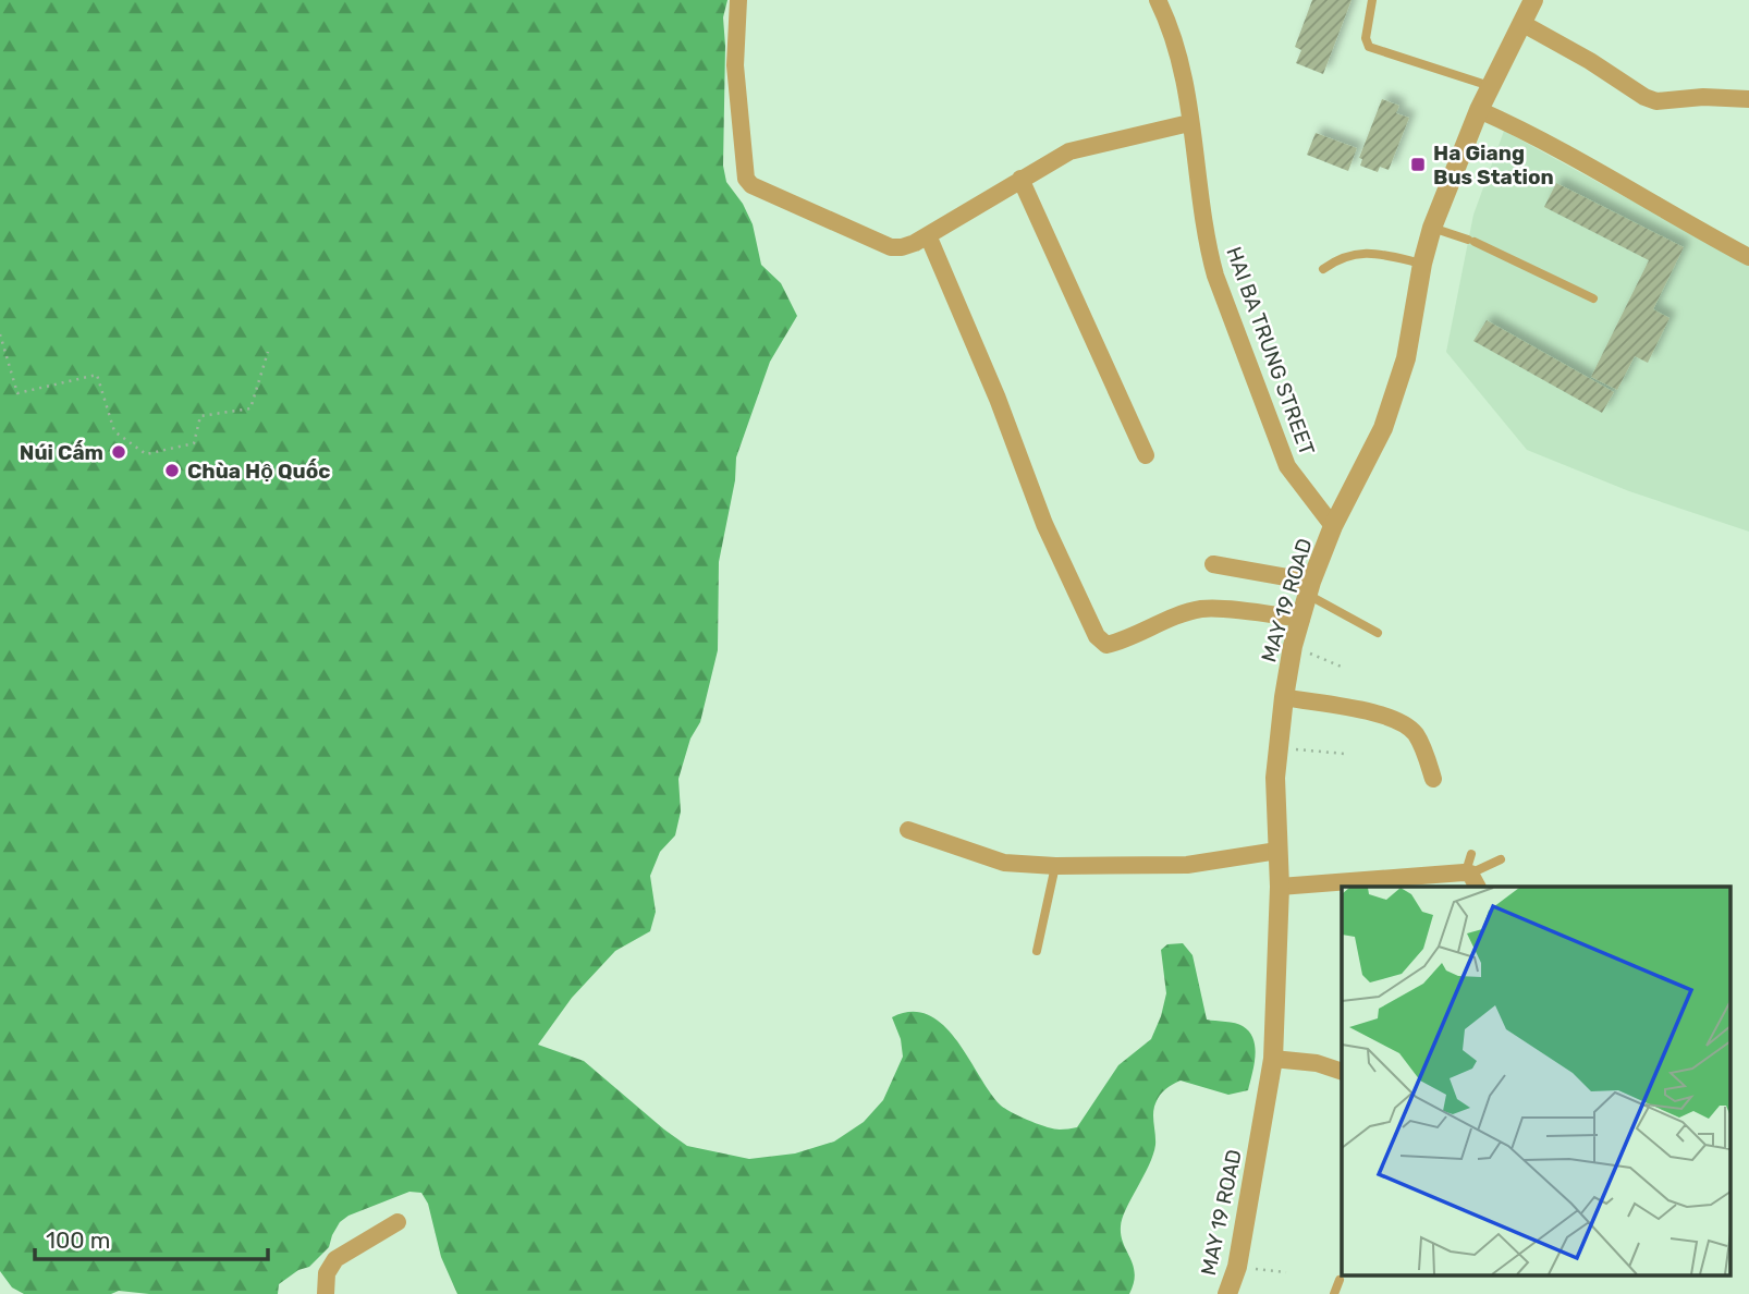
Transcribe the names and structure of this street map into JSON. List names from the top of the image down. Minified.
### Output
{"streets":{"street":["HAI BA TRUNG STREET","MAY 19 ROAD"]},"crossings":[["HAI BA TRUNG STREET","MAY 19 ROAD"]],"places":{"transit":["Ha Giang Bus Station"],"other":["Núi Cấm","Chùa Hộ Quốc"]},"scale_bar":"100 m"}
